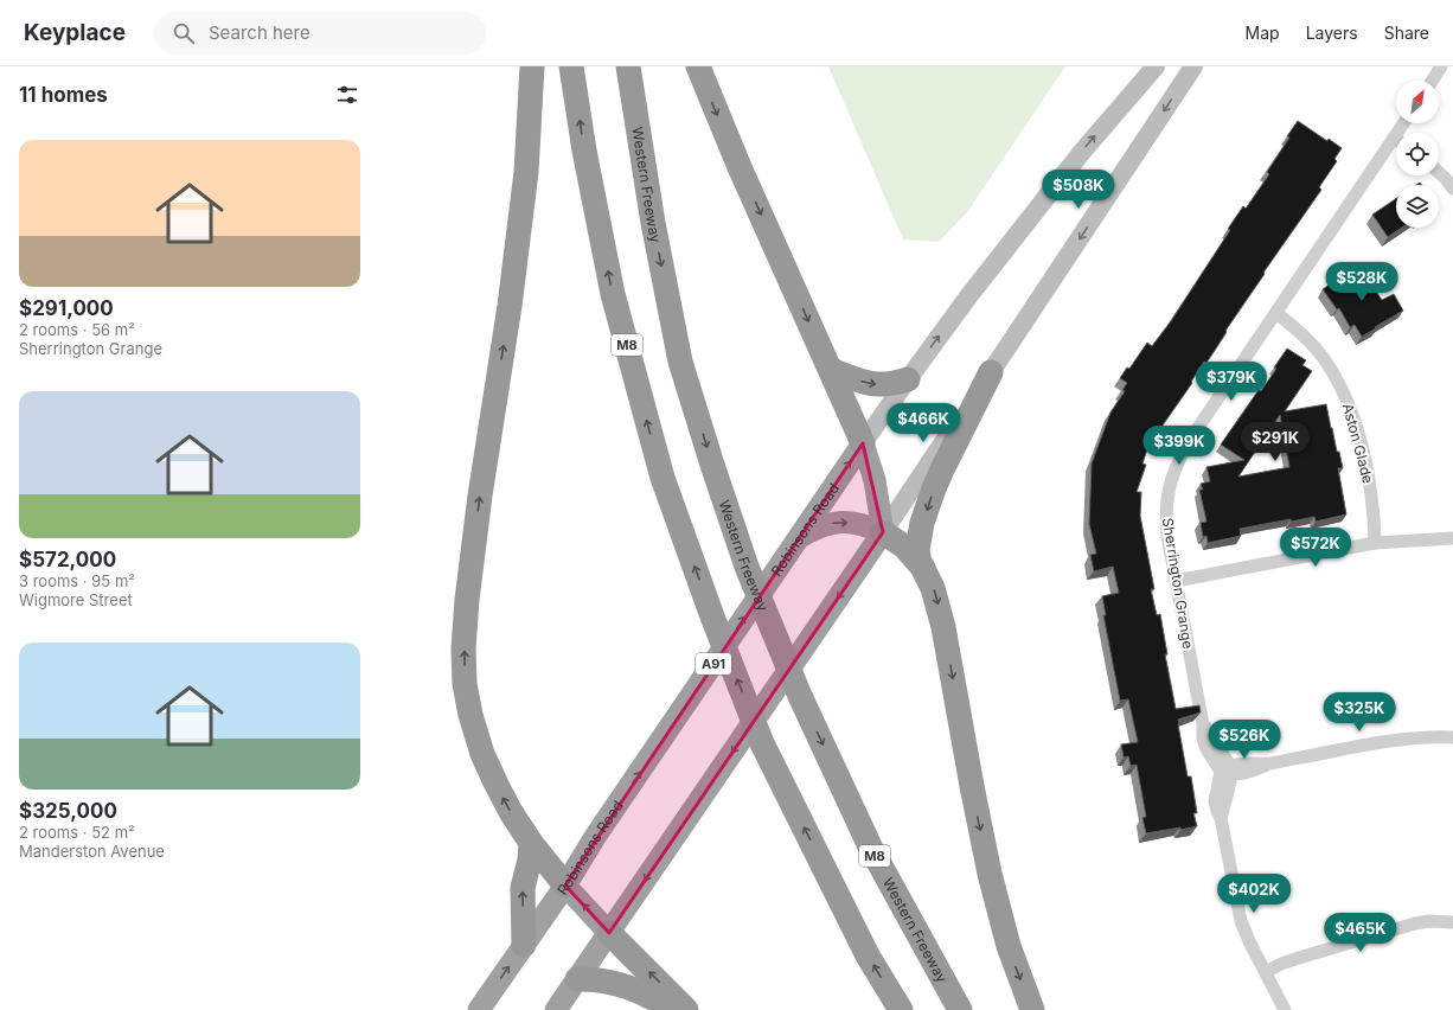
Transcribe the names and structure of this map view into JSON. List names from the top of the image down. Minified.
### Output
{"streets":{"highway":["Western Freeway","M8","Robinsons Road","A91"],"street":["Aston Glade","Sherrington Grange"]},"crossings":[["Aston Glade","Sherrington Grange"]],"north":"top right","page":{"header":"Keyplace","search":"Search here","nav":["Map","Layers","Share"],"heading":"11 homes","list":[{"name":"$291,000","note":"2 rooms · 56 m² · Sherrington Grange"},{"name":"$572,000","note":"3 rooms · 95 m² · Wigmore Street"},{"name":"$325,000","note":"2 rooms · 52 m² · Manderston Avenue"}],"price":["$508K","$528K","$379K","$466K","$291K","$399K","$572K","$325K","$526K","$402K","$465K"]}}
